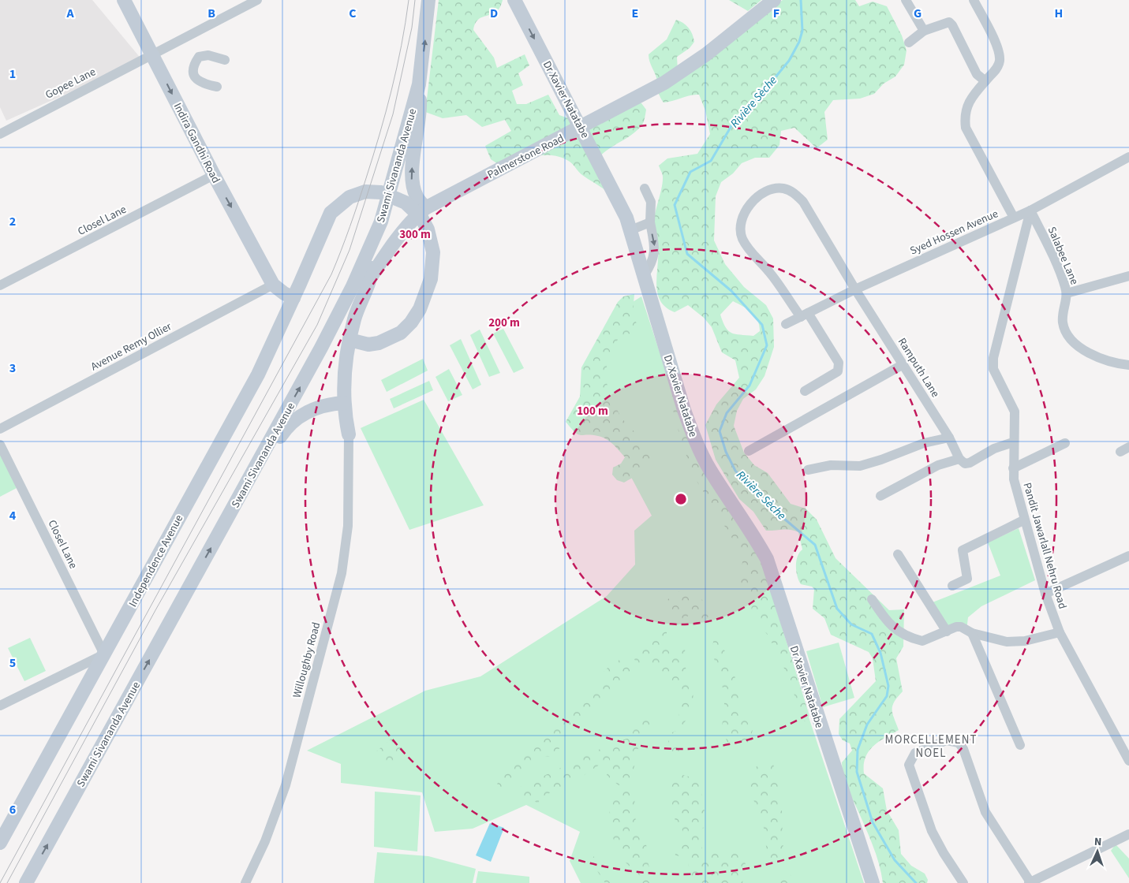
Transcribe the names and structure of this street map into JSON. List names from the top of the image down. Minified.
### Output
{"streets":{"main road":["Dr Xavier Natatabe","Indira Gandhi Road","Palmerstone Road","Swami Sivananda Avenue","Independence Avenue"],"street":["Gopee Lane","Closel Lane","Syed Hossen Avenue","Salabee Lane","Avenue Remy Ollier","Ramputh Lane","Pandit Jawarlall Nehru Road","Willoughby Road"]},"crossings":[["Gopee Lane","Indira Gandhi Road"],["Dr Xavier Natatabe","Palmerstone Road"],["Indira Gandhi Road","Closel Lane"],["Indira Gandhi Road","Avenue Remy Ollier"],["Closel Lane","Independence Avenue"],["Syed Hossen Avenue","Salabee Lane"],["Syed Hossen Avenue","Ramputh Lane"],["Syed Hossen Avenue","Pandit Jawarlall Nehru Road"],["Salabee Lane","Pandit Jawarlall Nehru Road"]],"one_way":["Indira Gandhi Road","Swami Sivananda Avenue"],"districts":["MORCELLEMENT NOEL"],"water":["Rivière Sèche"],"north":"top","grid":{"columns":["A","B","C","D","E","F","G","H"],"rows":["1","2","3","4","5","6"]},"rings":["300 m","200 m","100 m"]}
